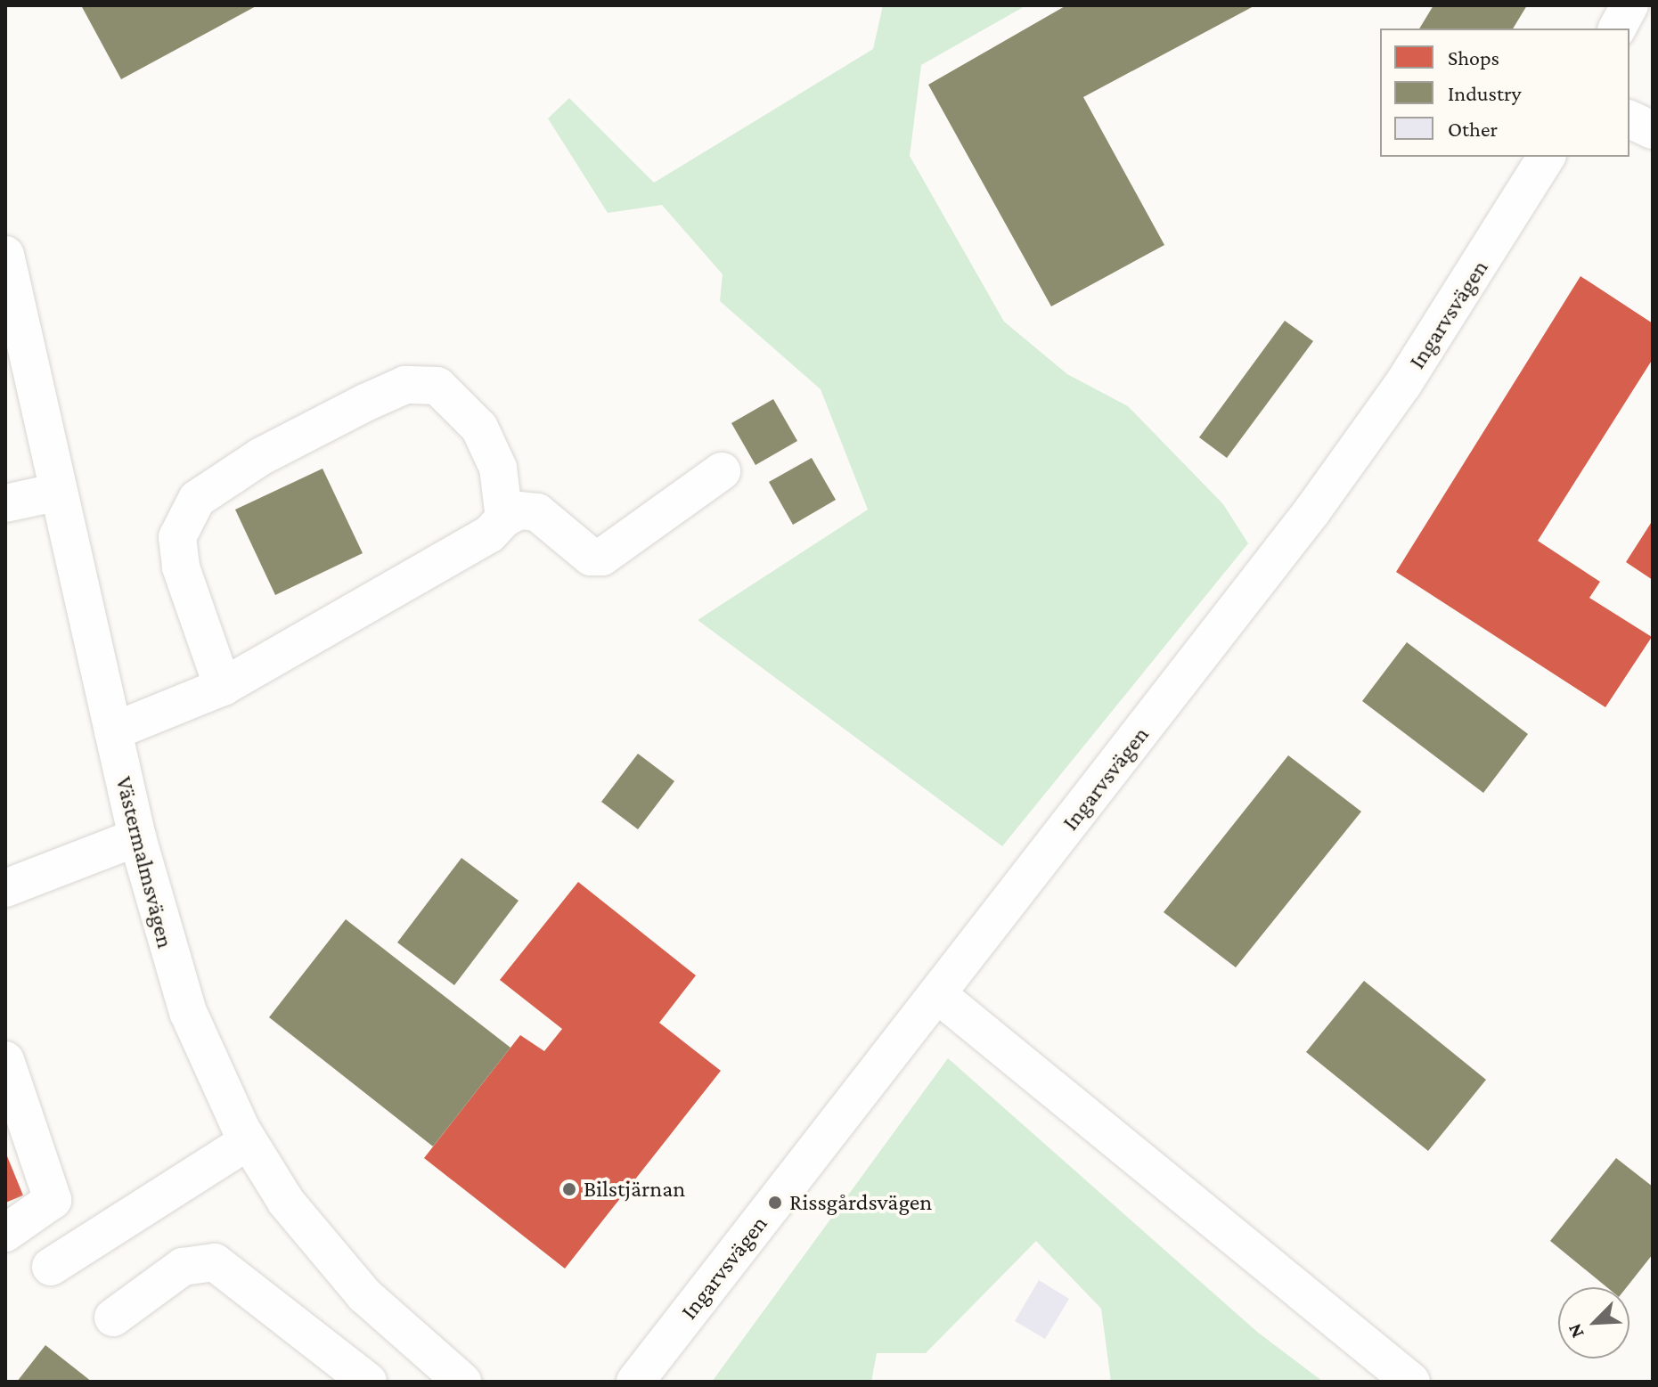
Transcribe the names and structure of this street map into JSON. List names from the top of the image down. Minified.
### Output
{"streets":{"street":["Ingarvsvägen","Västermalmsvägen"]},"places":["Bilstjärnan","Rissgårdsvägen"],"legend":["Shops","Industry","Other"],"north":"bottom left"}
